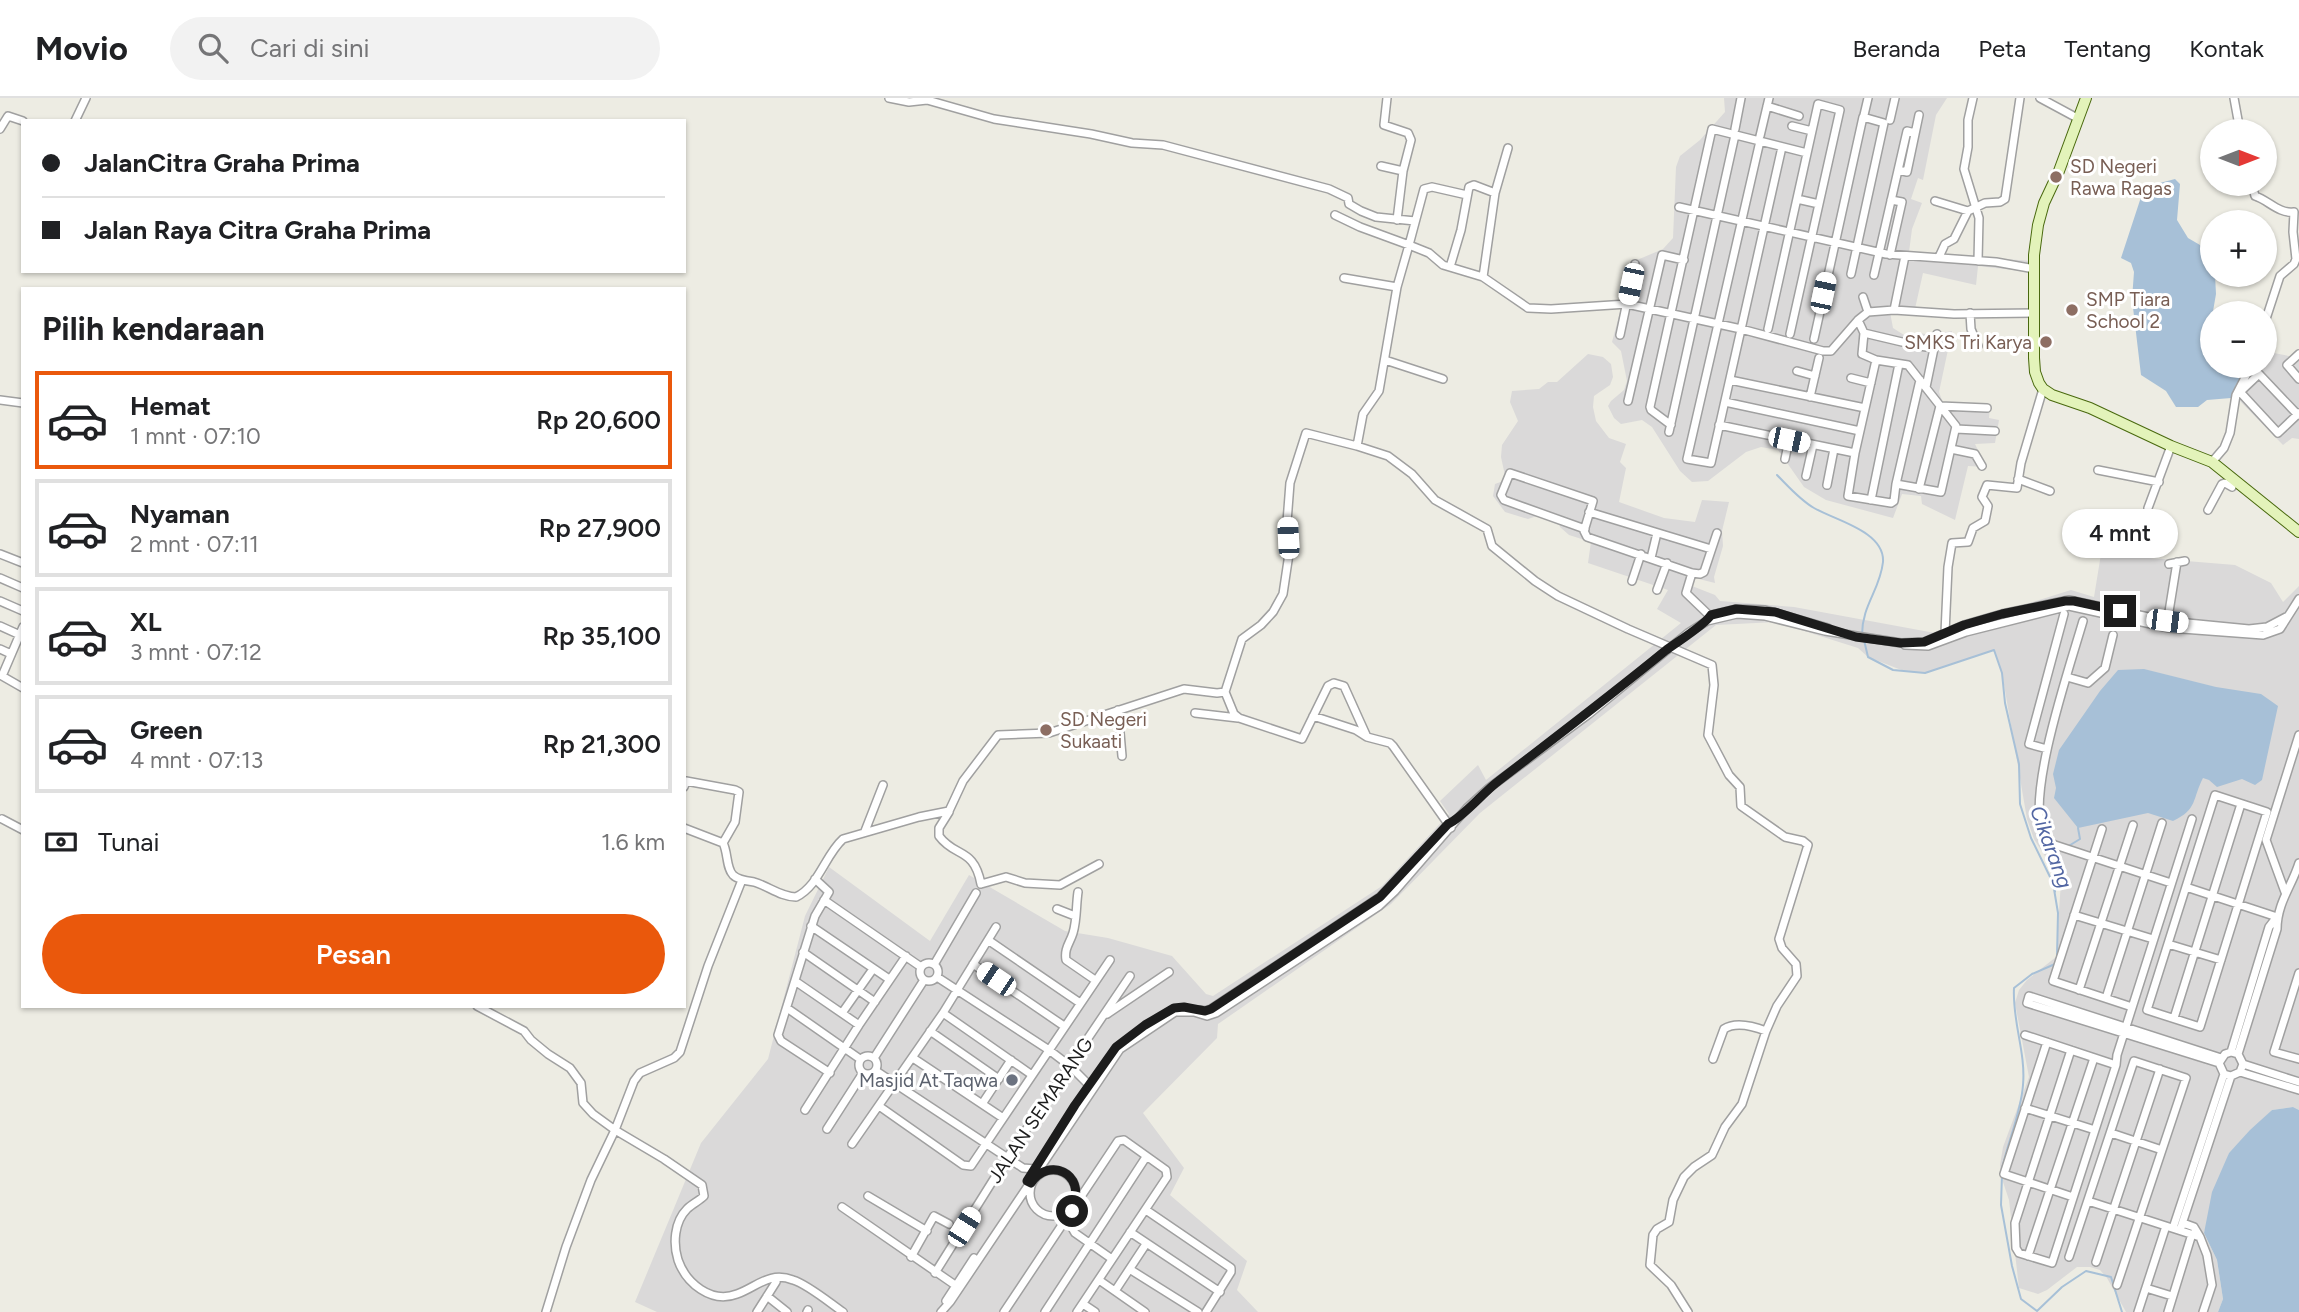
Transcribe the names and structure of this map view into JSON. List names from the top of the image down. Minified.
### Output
{"streets":{"street":["JALAN SEMARANG"]},"water":["Cikarang"],"places":["SD Negeri Rawa Ragas","SMP Tiara School 2","SMKS Tri Karya","SD Negeri Sukaati","Masjid At Taqwa"],"north":"right","page":{"header":"Movio","search":"Cari di sini","nav":["Beranda","Peta","Tentang","Kontak"],"map_buttons":["+","−"],"banner":["JalanCitra Graha Prima","Jalan Raya Citra Graha Prima"],"heading":"Pilih kendaraan","list":[{"name":"Hemat","note":"1 mnt · 07:10","value":"Rp 20,600"},{"name":"Nyaman","note":"2 mnt · 07:11","value":"Rp 27,900"},{"name":"XL","note":"3 mnt · 07:12","value":"Rp 35,100"},{"name":"Green","note":"4 mnt · 07:13","value":"Rp 21,300"}],"bubble":"4 mnt","pay":["Tunai","1.6 km"],"buttons":"Pesan"}}
